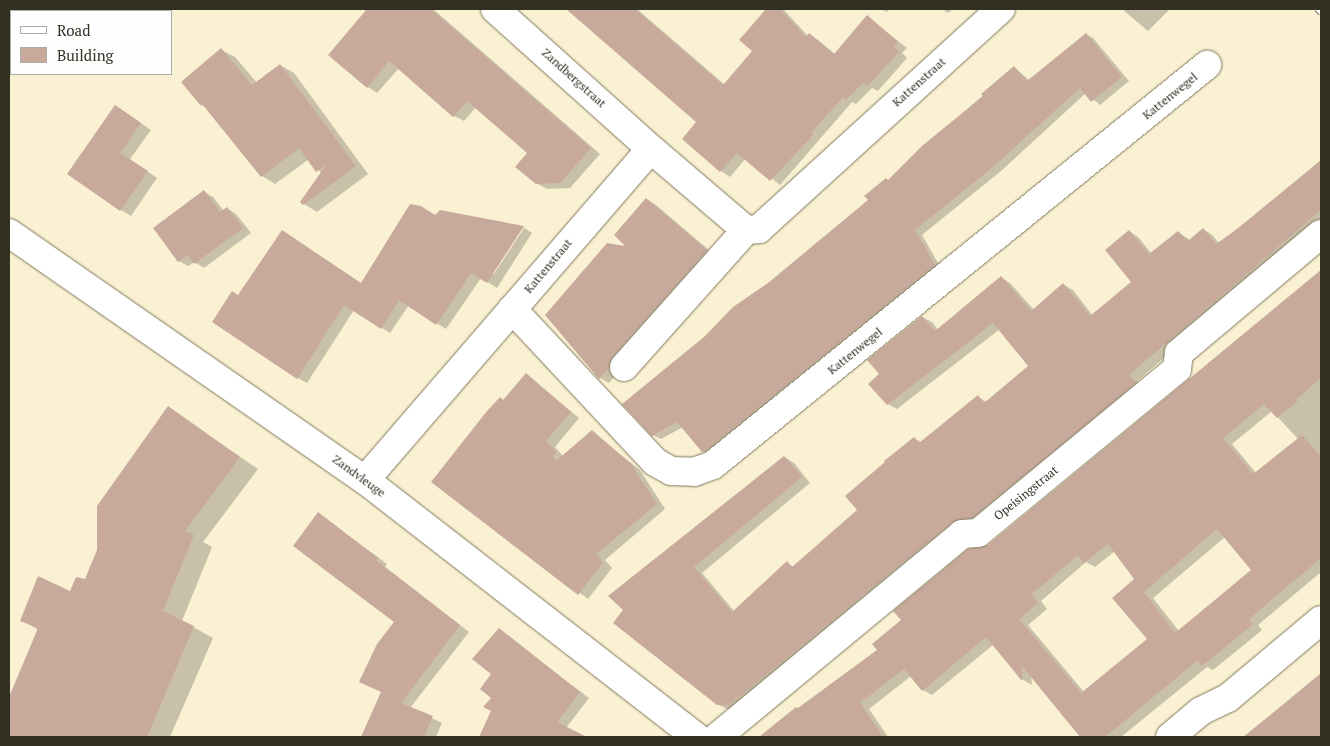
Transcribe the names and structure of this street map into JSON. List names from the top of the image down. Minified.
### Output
{"streets":{"street":["Zandbergstraat","Kattenstraat","Kattenwegel","Zandvleuge","Opeisingstraat"]},"crossings":[["Zandbergstraat","Kattenstraat"],["Kattenstraat","Kattenwegel"],["Kattenstraat","Zandvleuge"]],"legend":["Road","Building"]}
